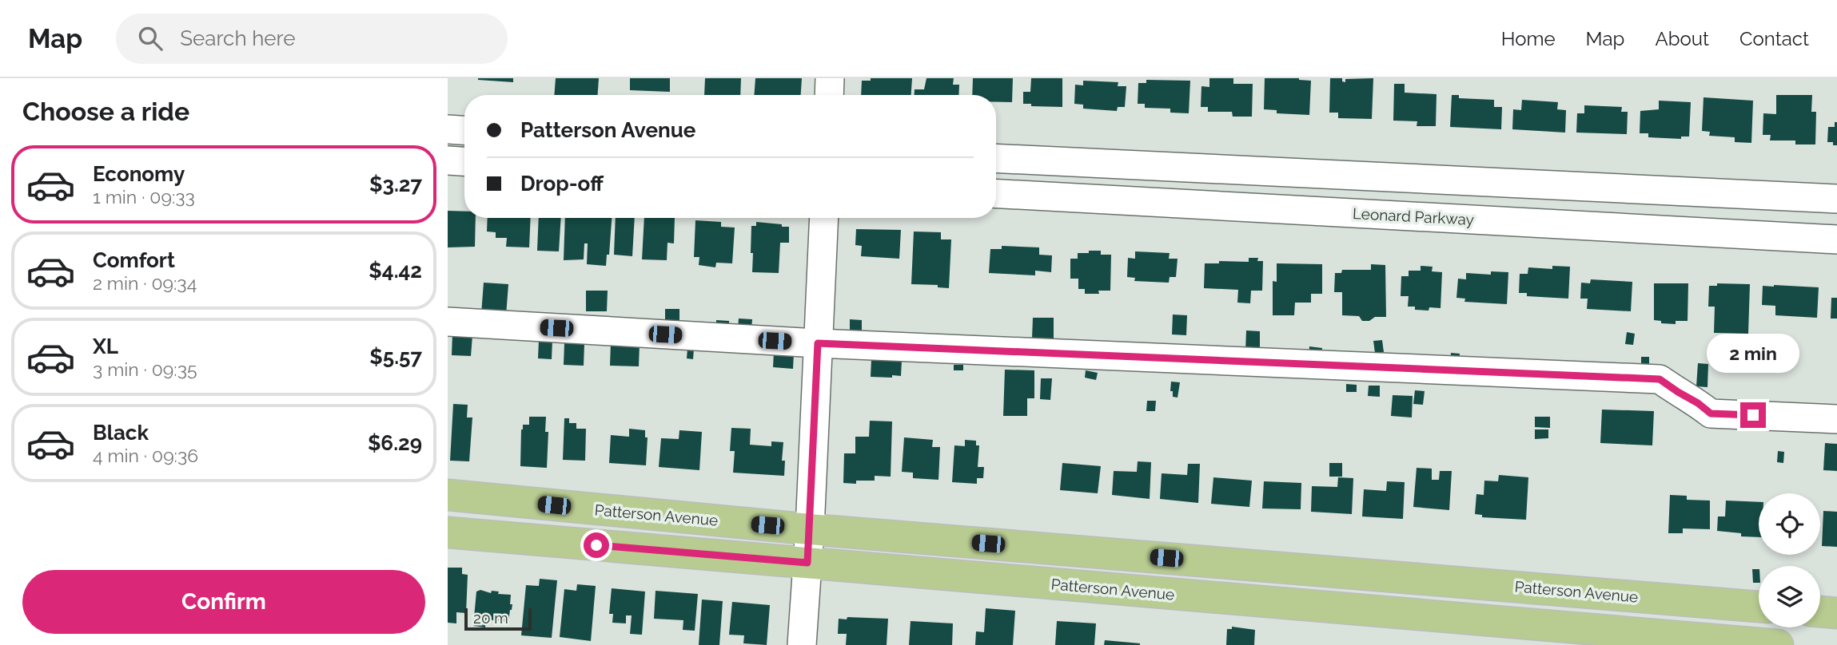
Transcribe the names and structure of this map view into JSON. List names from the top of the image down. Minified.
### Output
{"streets":{"main road":["Patterson Avenue"],"street":["Leonard Parkway"]},"scale_bar":"20 m","page":{"header":"Map","search":"Search here","nav":["Home","Map","About","Contact"],"heading":"Choose a ride","banner":["Patterson Avenue","Drop-off"],"list":[{"name":"Economy","note":"1 min · 09:33","value":"$3.27"},{"name":"Comfort","note":"2 min · 09:34","value":"$4.42"},{"name":"XL","note":"3 min · 09:35","value":"$5.57"},{"name":"Black","note":"4 min · 09:36","value":"$6.29"}],"bubble":"2 min","buttons":"Confirm","scale":"20 m"}}
